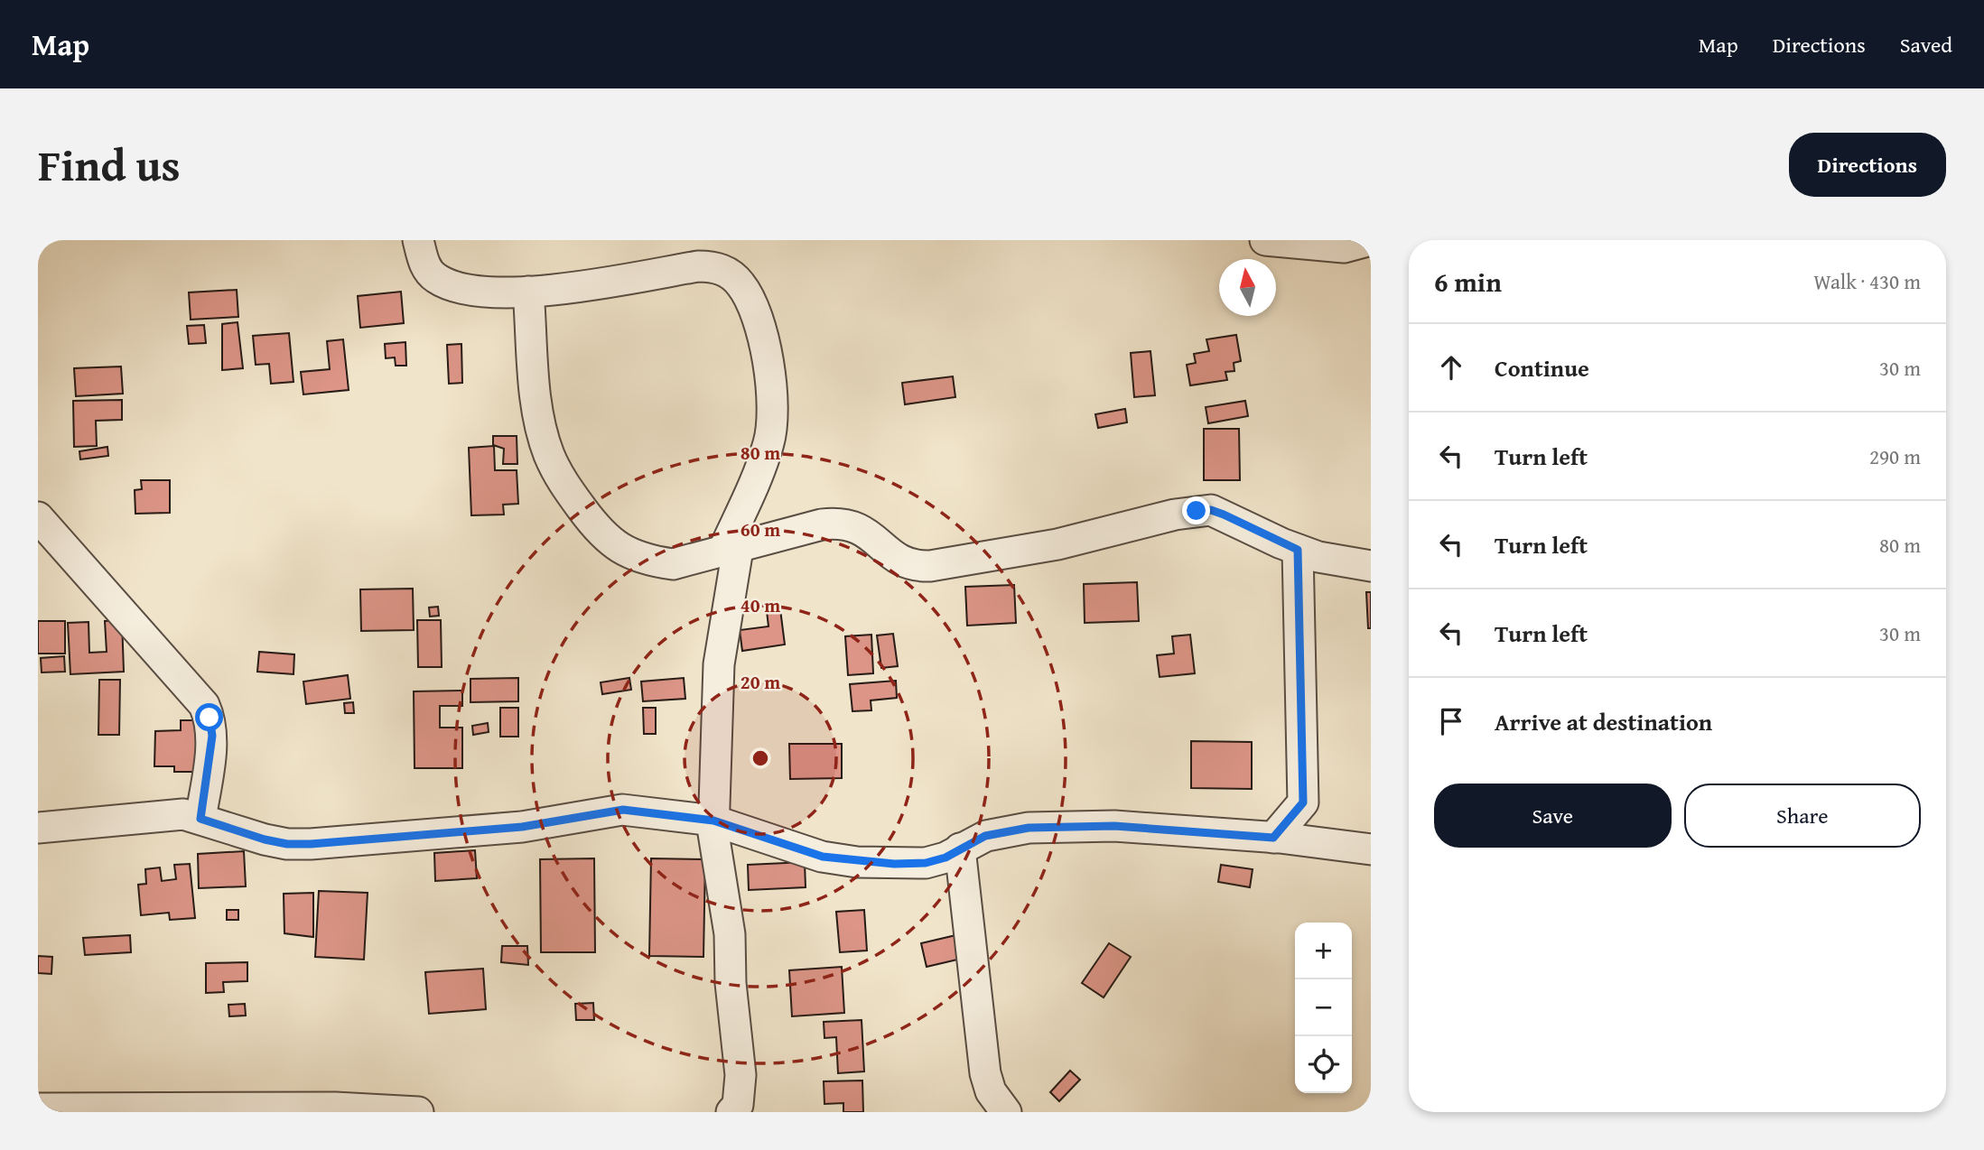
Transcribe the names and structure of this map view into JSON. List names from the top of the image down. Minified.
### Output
{"north":"top","page":{"header":"Map","nav":["Map","Directions","Saved"],"title":"Find us","buttons":["Directions",["Save","Share"]],"heading":["6 min","Walk · 430 m"],"list":[["Continue","30 m"],["Turn left","290 m"],["Turn left","80 m"],["Turn left","30 m"],"Arrive at destination"],"map_buttons":["+","−"]},"rings":["80 m","60 m","40 m","20 m"]}
